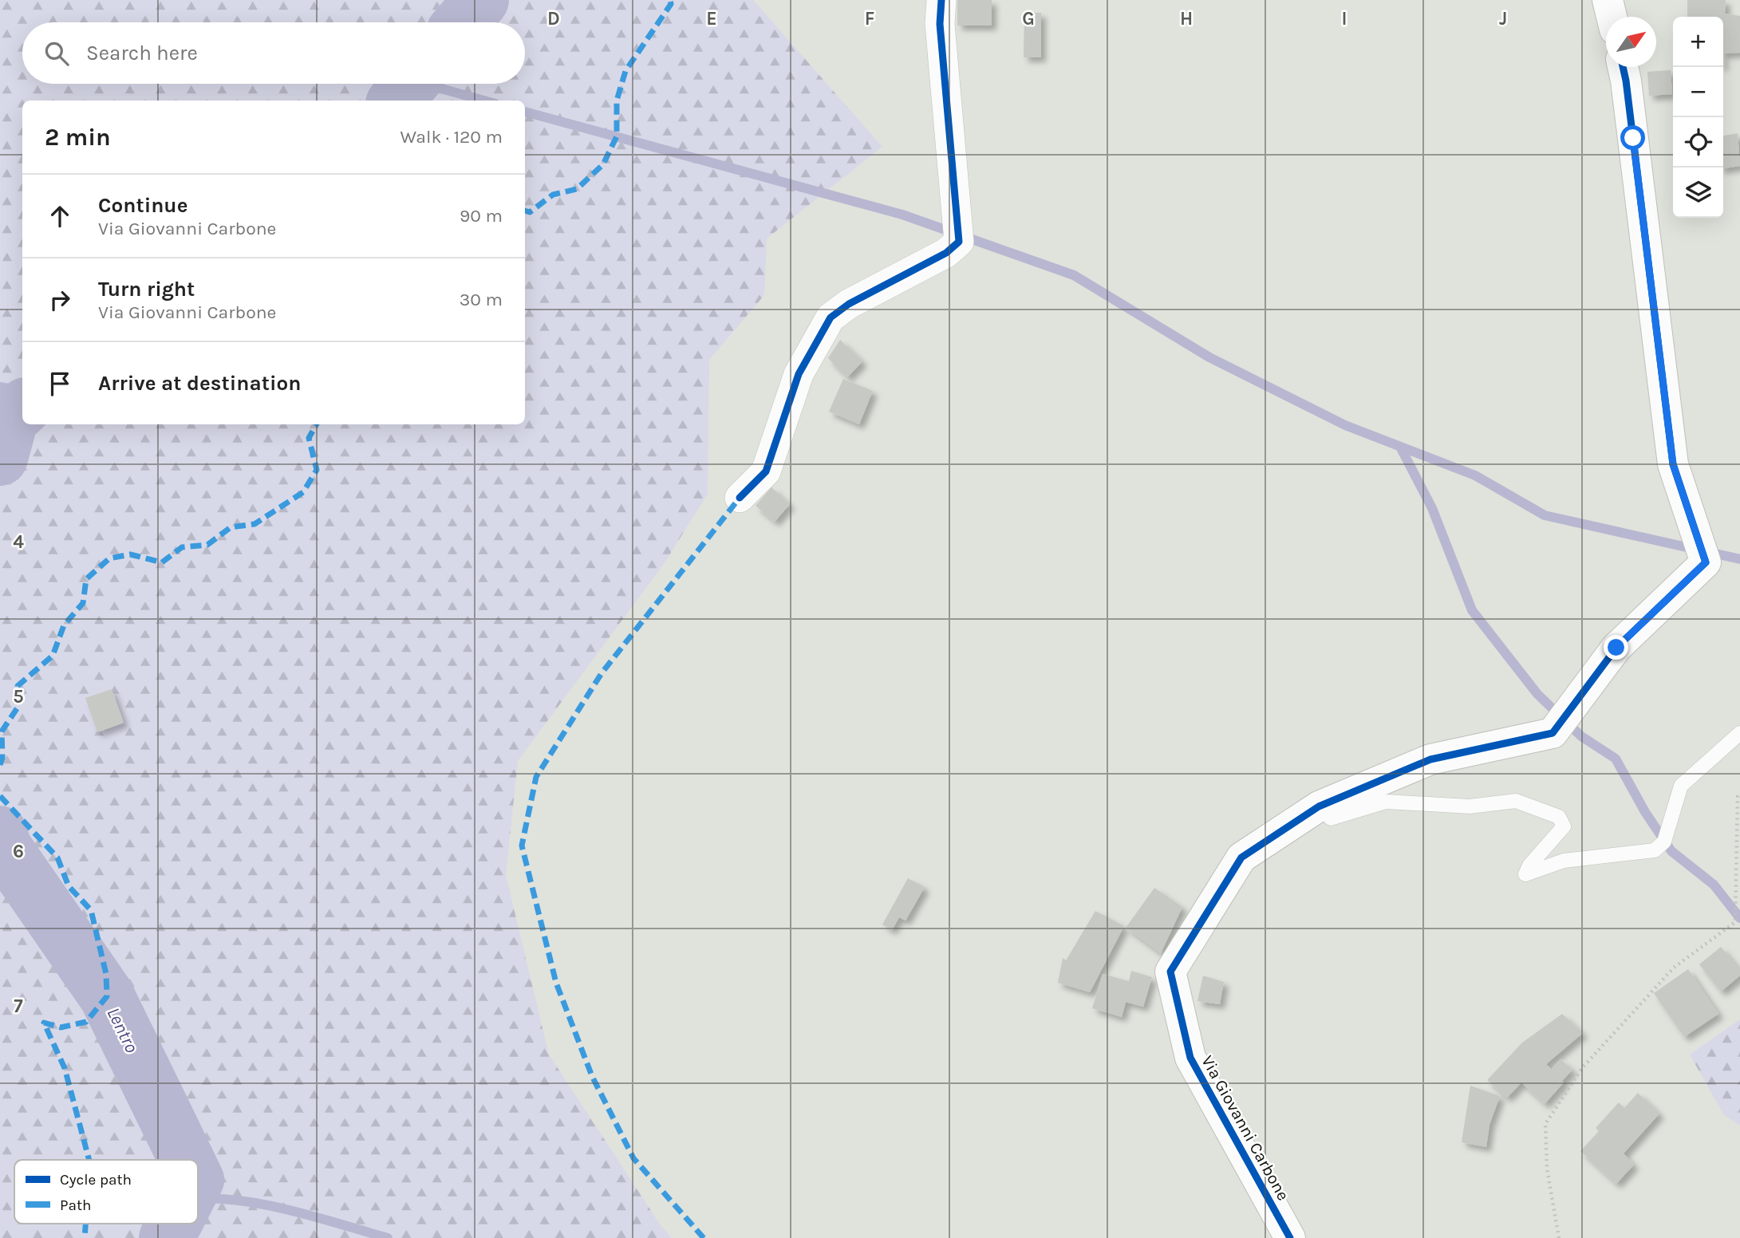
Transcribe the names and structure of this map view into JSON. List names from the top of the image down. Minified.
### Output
{"streets":{"street":["Via Giovanni Carbone"]},"water":["Lentro"],"legend":["Cycle path","Path"],"north":"top right","page":{"map_buttons":["+","−"],"search":"Search here","heading":["2 min","Walk · 120 m"],"list":[["Continue","Via Giovanni Carbone","90 m"],["Turn right","Via Giovanni Carbone","30 m"],"Arrive at destination"]},"grid":{"columns":["D","E","F","G","H","I","J"],"rows":["4","5","6","7"]}}
